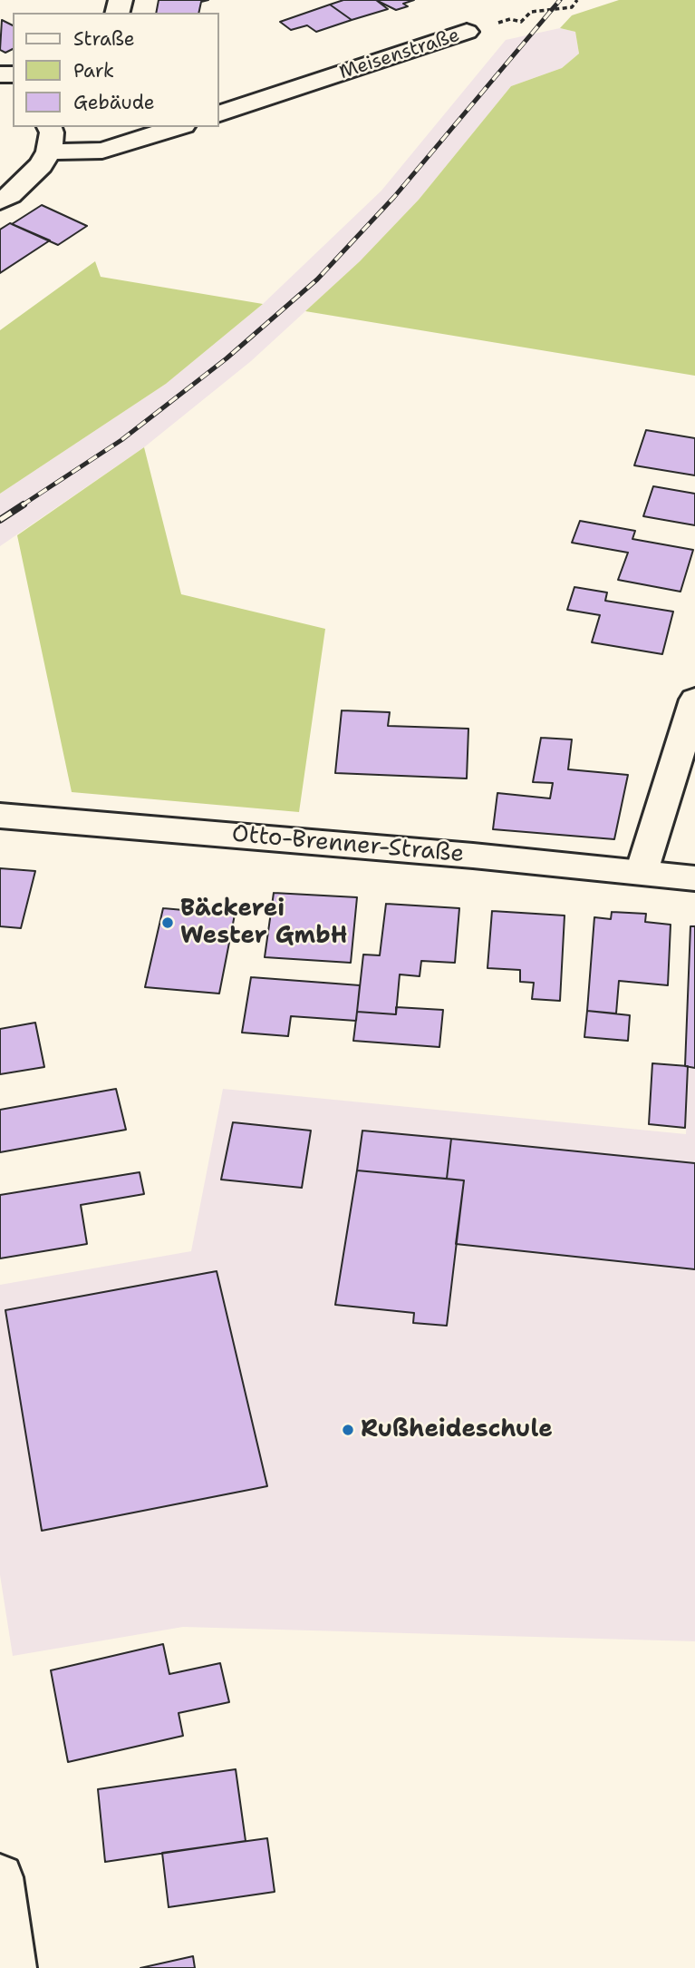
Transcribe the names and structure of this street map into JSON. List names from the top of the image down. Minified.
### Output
{"streets":{"street":["Meisenstraße","Otto-Brenner-Straße"]},"places":["Bäckerei Wester GmbH","Rußheideschule"],"legend":["Straße","Park","Gebäude"]}
